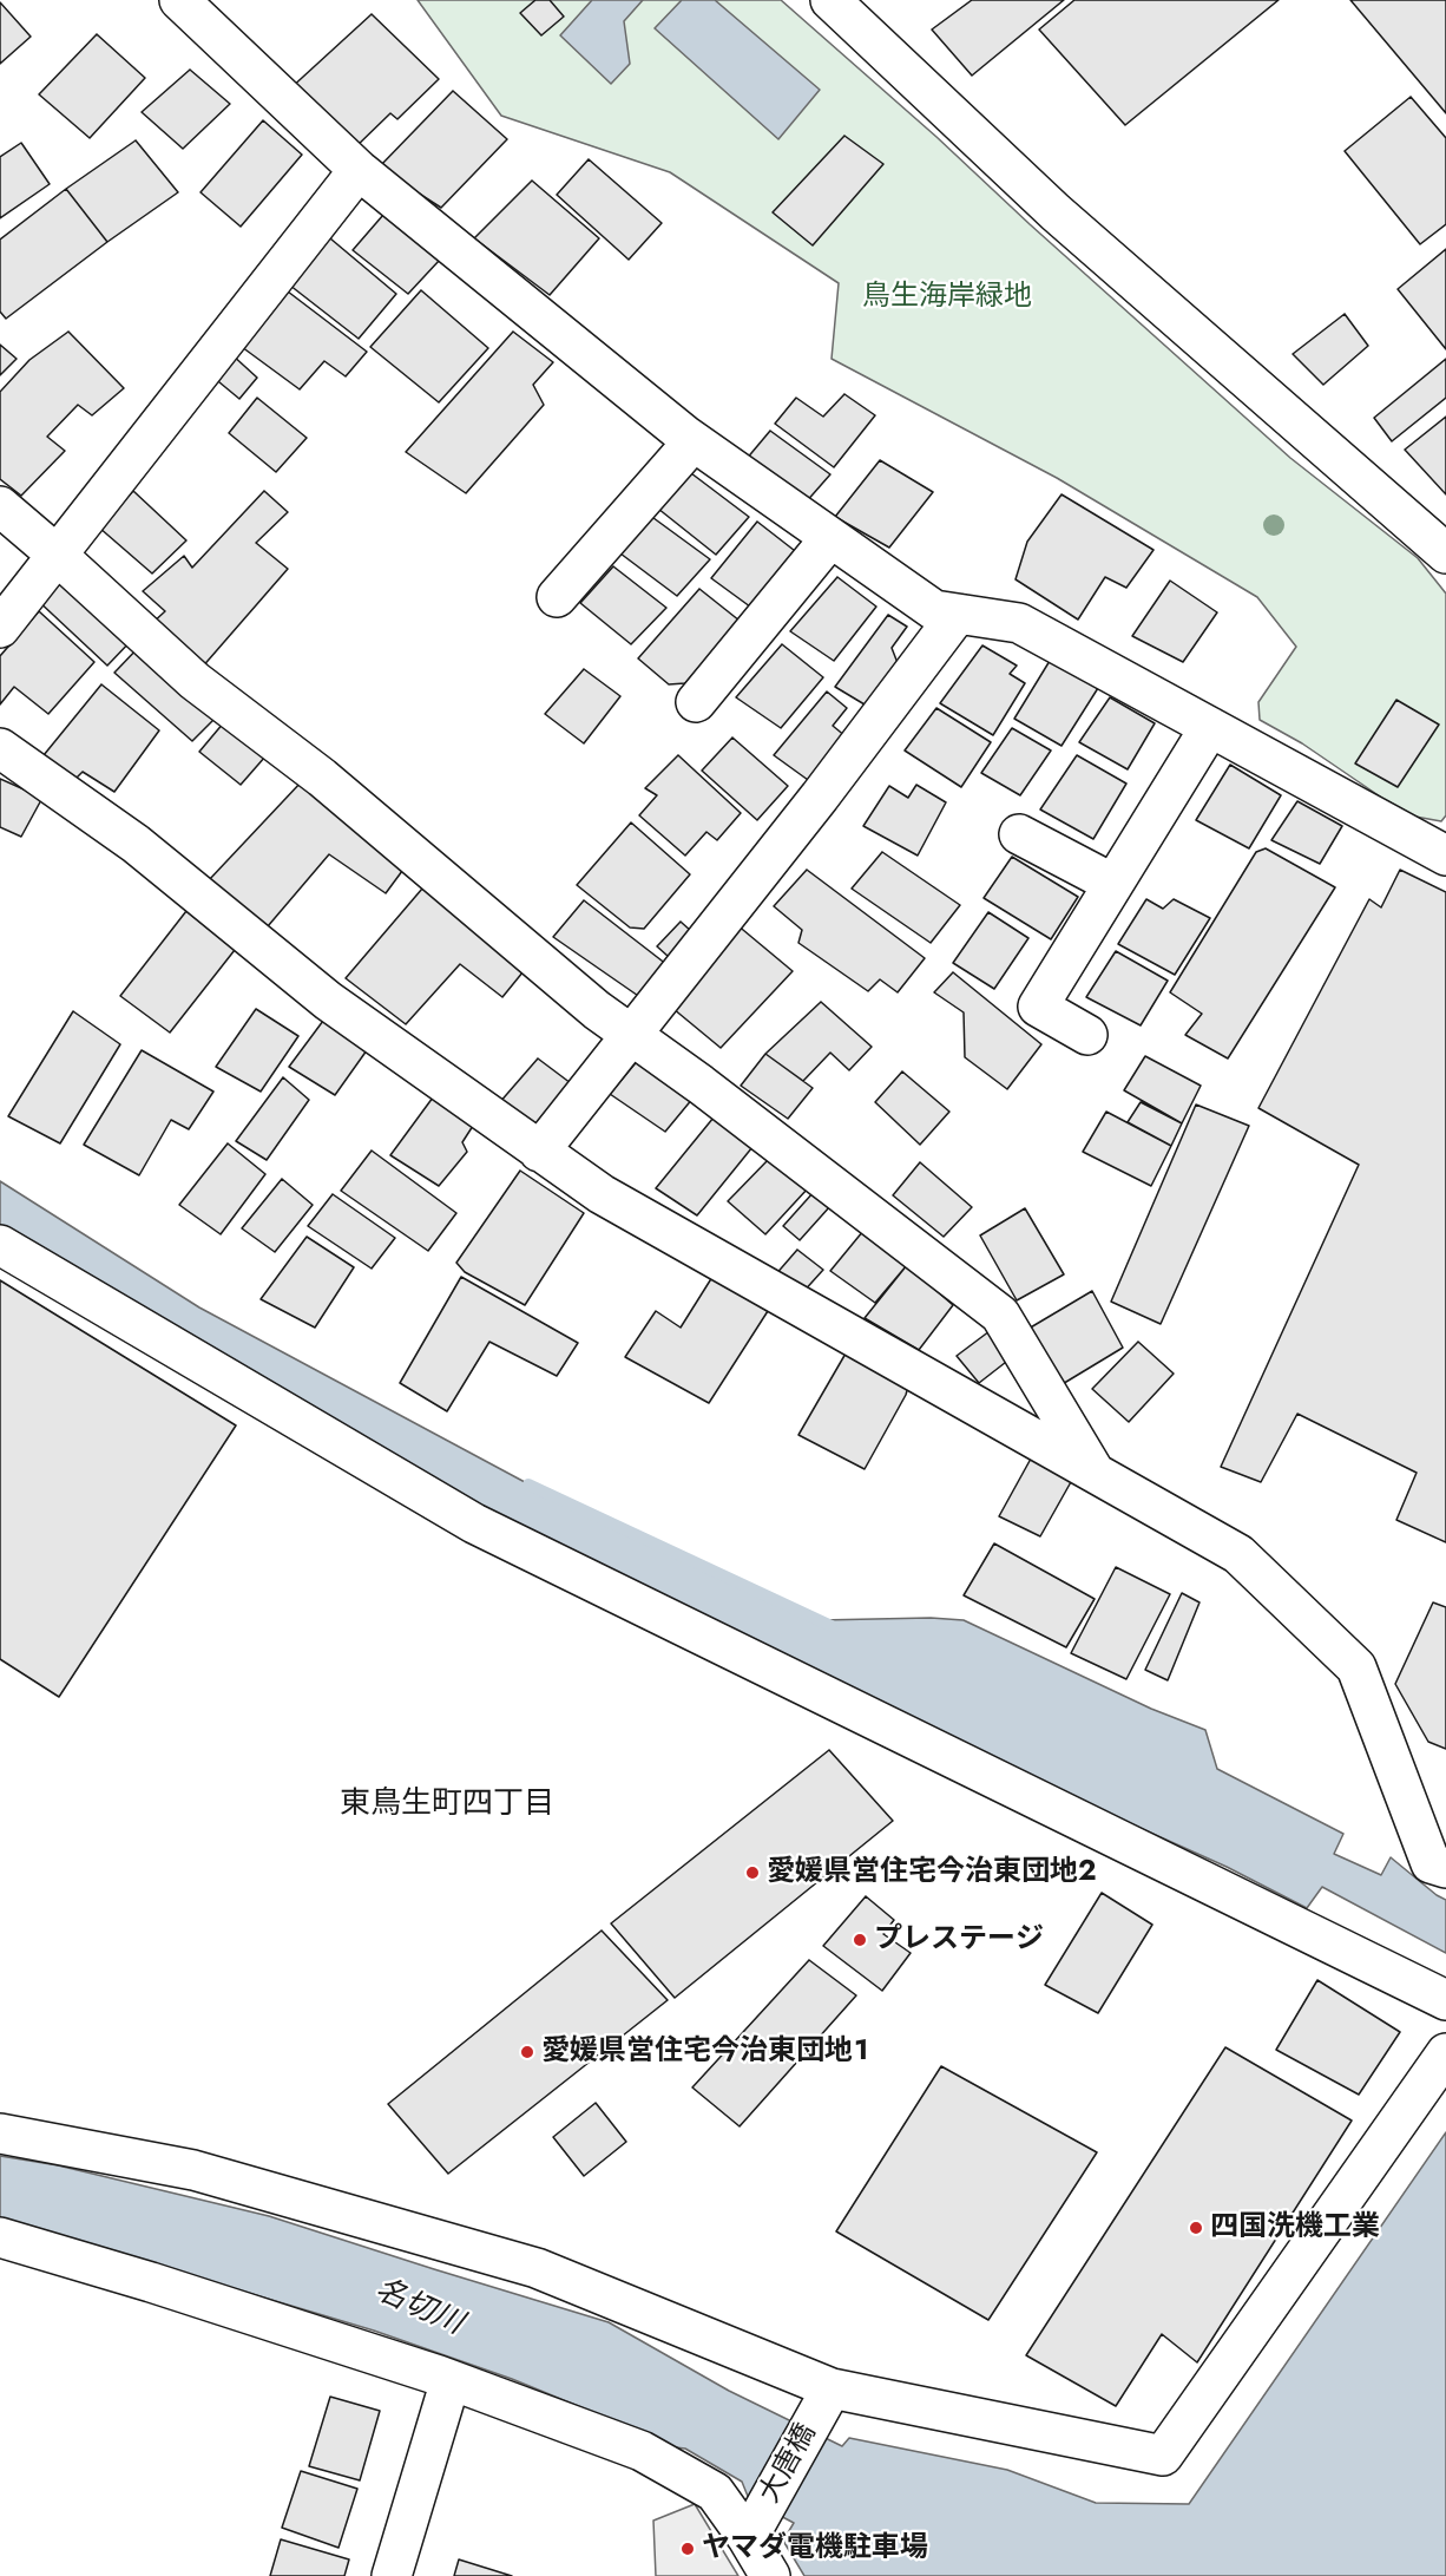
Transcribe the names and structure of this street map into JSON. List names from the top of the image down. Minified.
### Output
{"streets":{"street":["大唐橋"]},"districts":["東鳥生町四丁目"],"water":["名切川"],"parks":["鳥生海岸緑地"],"places":["愛媛県営住宅今治東団地２","プレステージ","愛媛県営住宅今治東団地１","四国洗機工業","ヤマダ電機駐車場"]}
